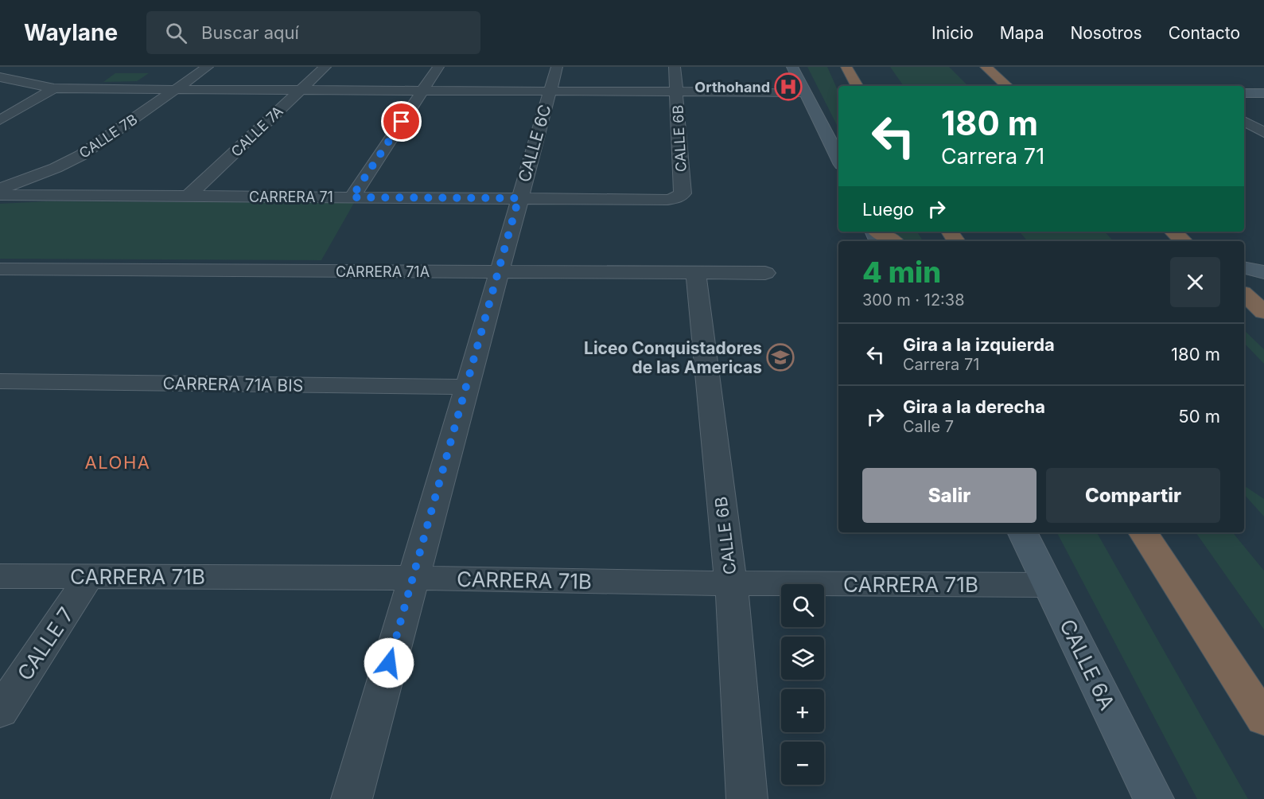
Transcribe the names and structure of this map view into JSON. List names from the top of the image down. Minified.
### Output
{"streets":{"street":["CALLE 7A","CALLE 7B","CALLE 6B","CALLE 6C","CARRERA 71","CARRERA 71A","CARRERA 71A BIS","CARRERA 71B","CALLE 7","CALLE 6A"]},"crossings":[["CALLE 7A","CARRERA 71"],["CALLE 6B","CARRERA 71"],["CALLE 6B","CARRERA 71A"],["CALLE 6B","CARRERA 71B"],["CALLE 6C","CARRERA 71"],["CALLE 6C","CARRERA 71A"],["CALLE 6C","CARRERA 71A BIS"],["CALLE 6C","CARRERA 71B"],["CARRERA 71B","CALLE 7"],["CARRERA 71B","CALLE 6A"]],"districts":["ALOHA"],"places":{"hospital":["Orthohand"],"school or university":["Liceo Conquistadores de las Americas"]},"page":{"header":"Waylane","search":"Buscar aquí","nav":["Inicio","Mapa","Nosotros","Contacto"],"turn":["180 m","Carrera 71"],"then":"Luego","heading":["4 min","300 m · 12:38"],"list":[{"name":"Gira a la izquierda","note":"Carrera 71","value":"180 m"},{"name":"Gira a la derecha","note":"Calle 7","value":"50 m"}],"buttons":["Salir","Compartir"],"map_buttons":["+","−"]}}
